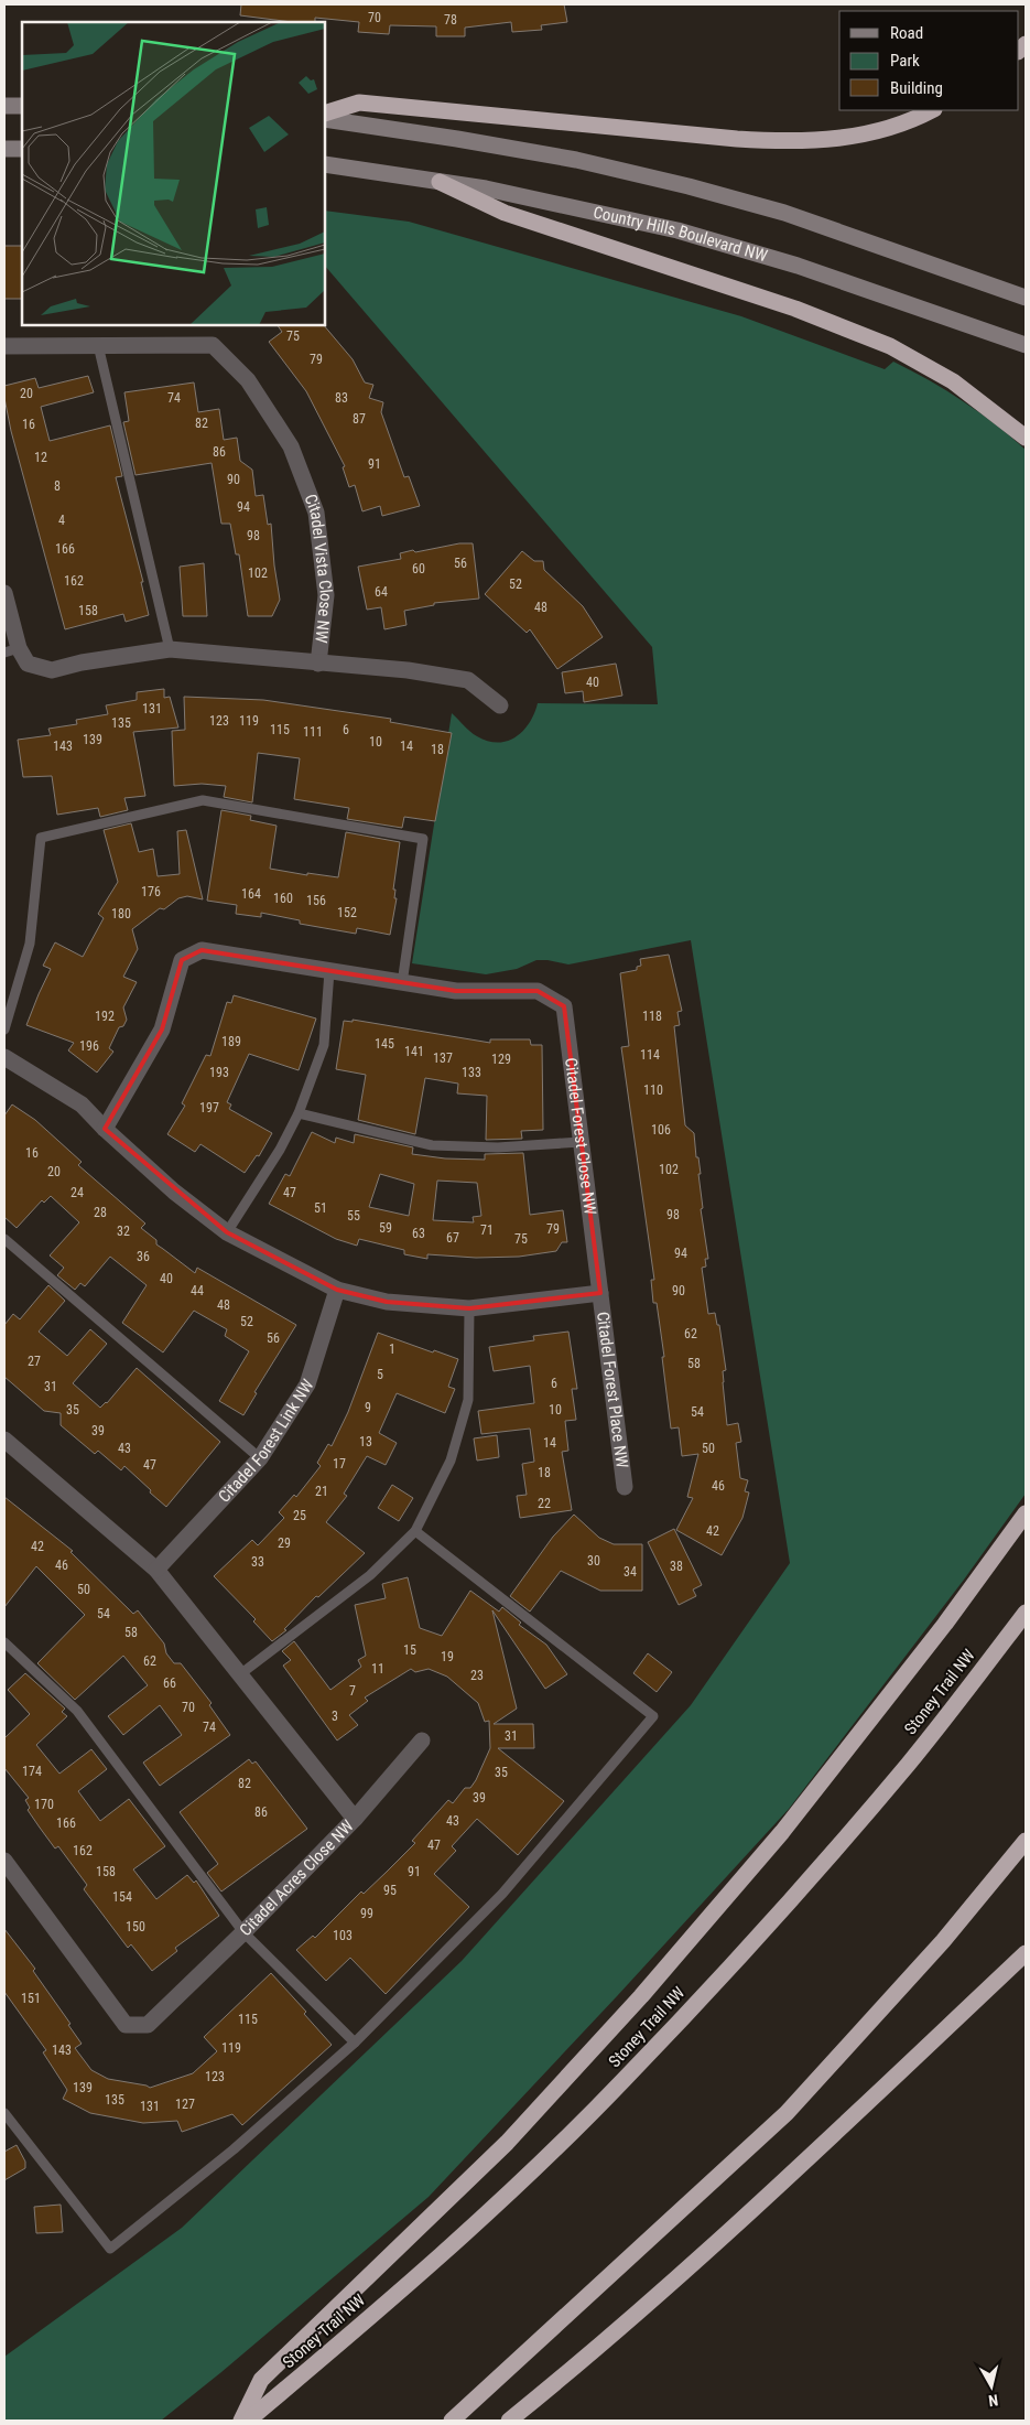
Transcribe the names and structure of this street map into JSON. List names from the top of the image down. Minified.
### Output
{"streets":{"highway":["Stoney Trail NW"],"main road":["Country Hills Boulevard NW"],"street":["Citadel Vista Close NW","Citadel Forest Close NW","Citadel Forest Place NW","Citadel Forest Link NW","Citadel Acres Close NW"]},"crossings":[["Citadel Forest Close NW","Citadel Forest Place NW"],["Citadel Forest Link NW","Citadel Acres Close NW"]],"house_numbers":["70","78","75","79","20","74","83","87","82","16","86","12","91","90","8","94","4","98","166","56","60","102","162","52","64","48","158","40","131","123","119","135","115","6","111","139","10","143","14","18","176","164","160","156","152","180","192","118","189","145","196","141","114","137","129","193","133","110","197","106","16","102","20","24","47","51","28","98","55","59","79","71","32","63","67","75","94","36","40","44","90","48","52","62","56","1","27","58","5","6","31","9","35","10","54","39","13","14","43","50","17","47","18","46","21","22","25","42","29","42","30","33","46","38","34","50","54","58","15","19","62","11","23","66","7","70","3","74","31","174","35","82","39","170","86","43","166","47","162","158","91","95","154","99","150","103","151","115","119","143","123","139","135","127","131"],"legend":["Road","Park","Building"],"north":"bottom"}
